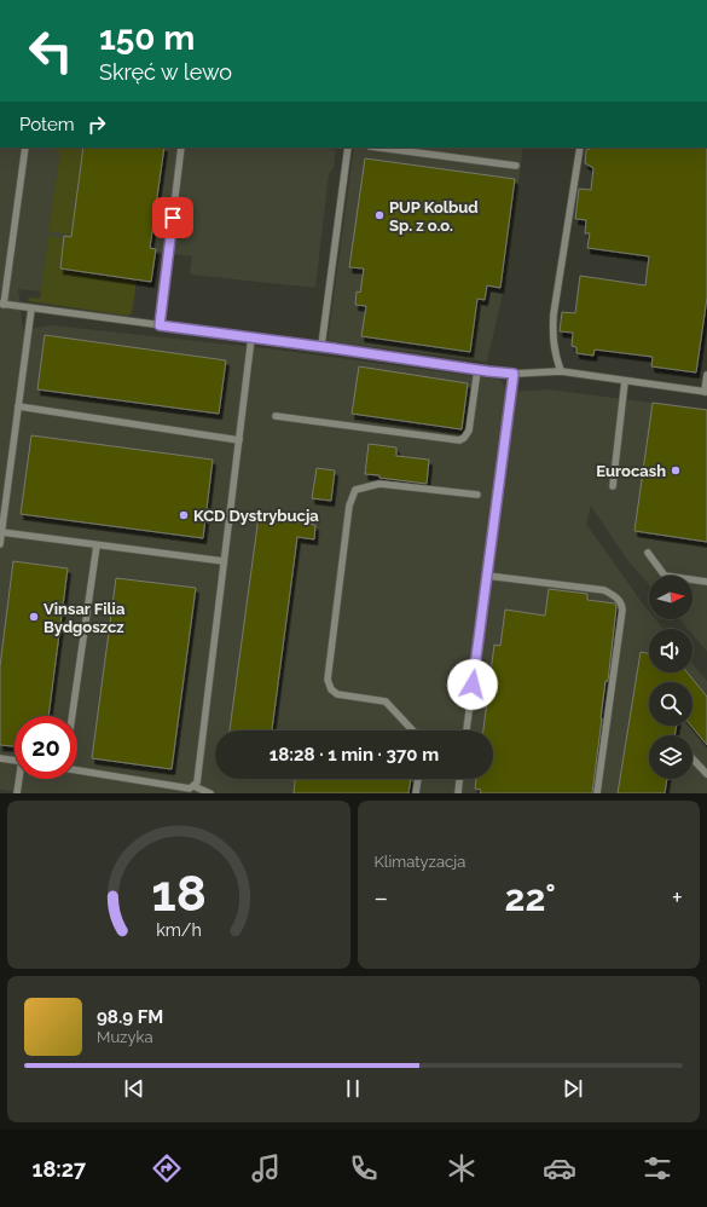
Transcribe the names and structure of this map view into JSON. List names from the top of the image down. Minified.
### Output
{"places":["PUP Kolbud Sp. z o.o.","Eurocash","KCD Dystrybucja","Vinsar Filia Bydgoszcz"],"north":"right","page":{"turn":["150 m","Skręć w lewo"],"then":"Potem","limit":"20","trip":"18:28 · 1 min · 370 m","tile":"Klimatyzacja","heat":["−","22°","+"],"song":["98.9 FM","Muzyka"],"tabs":"18:27","gauge":["18","km/h"]}}
